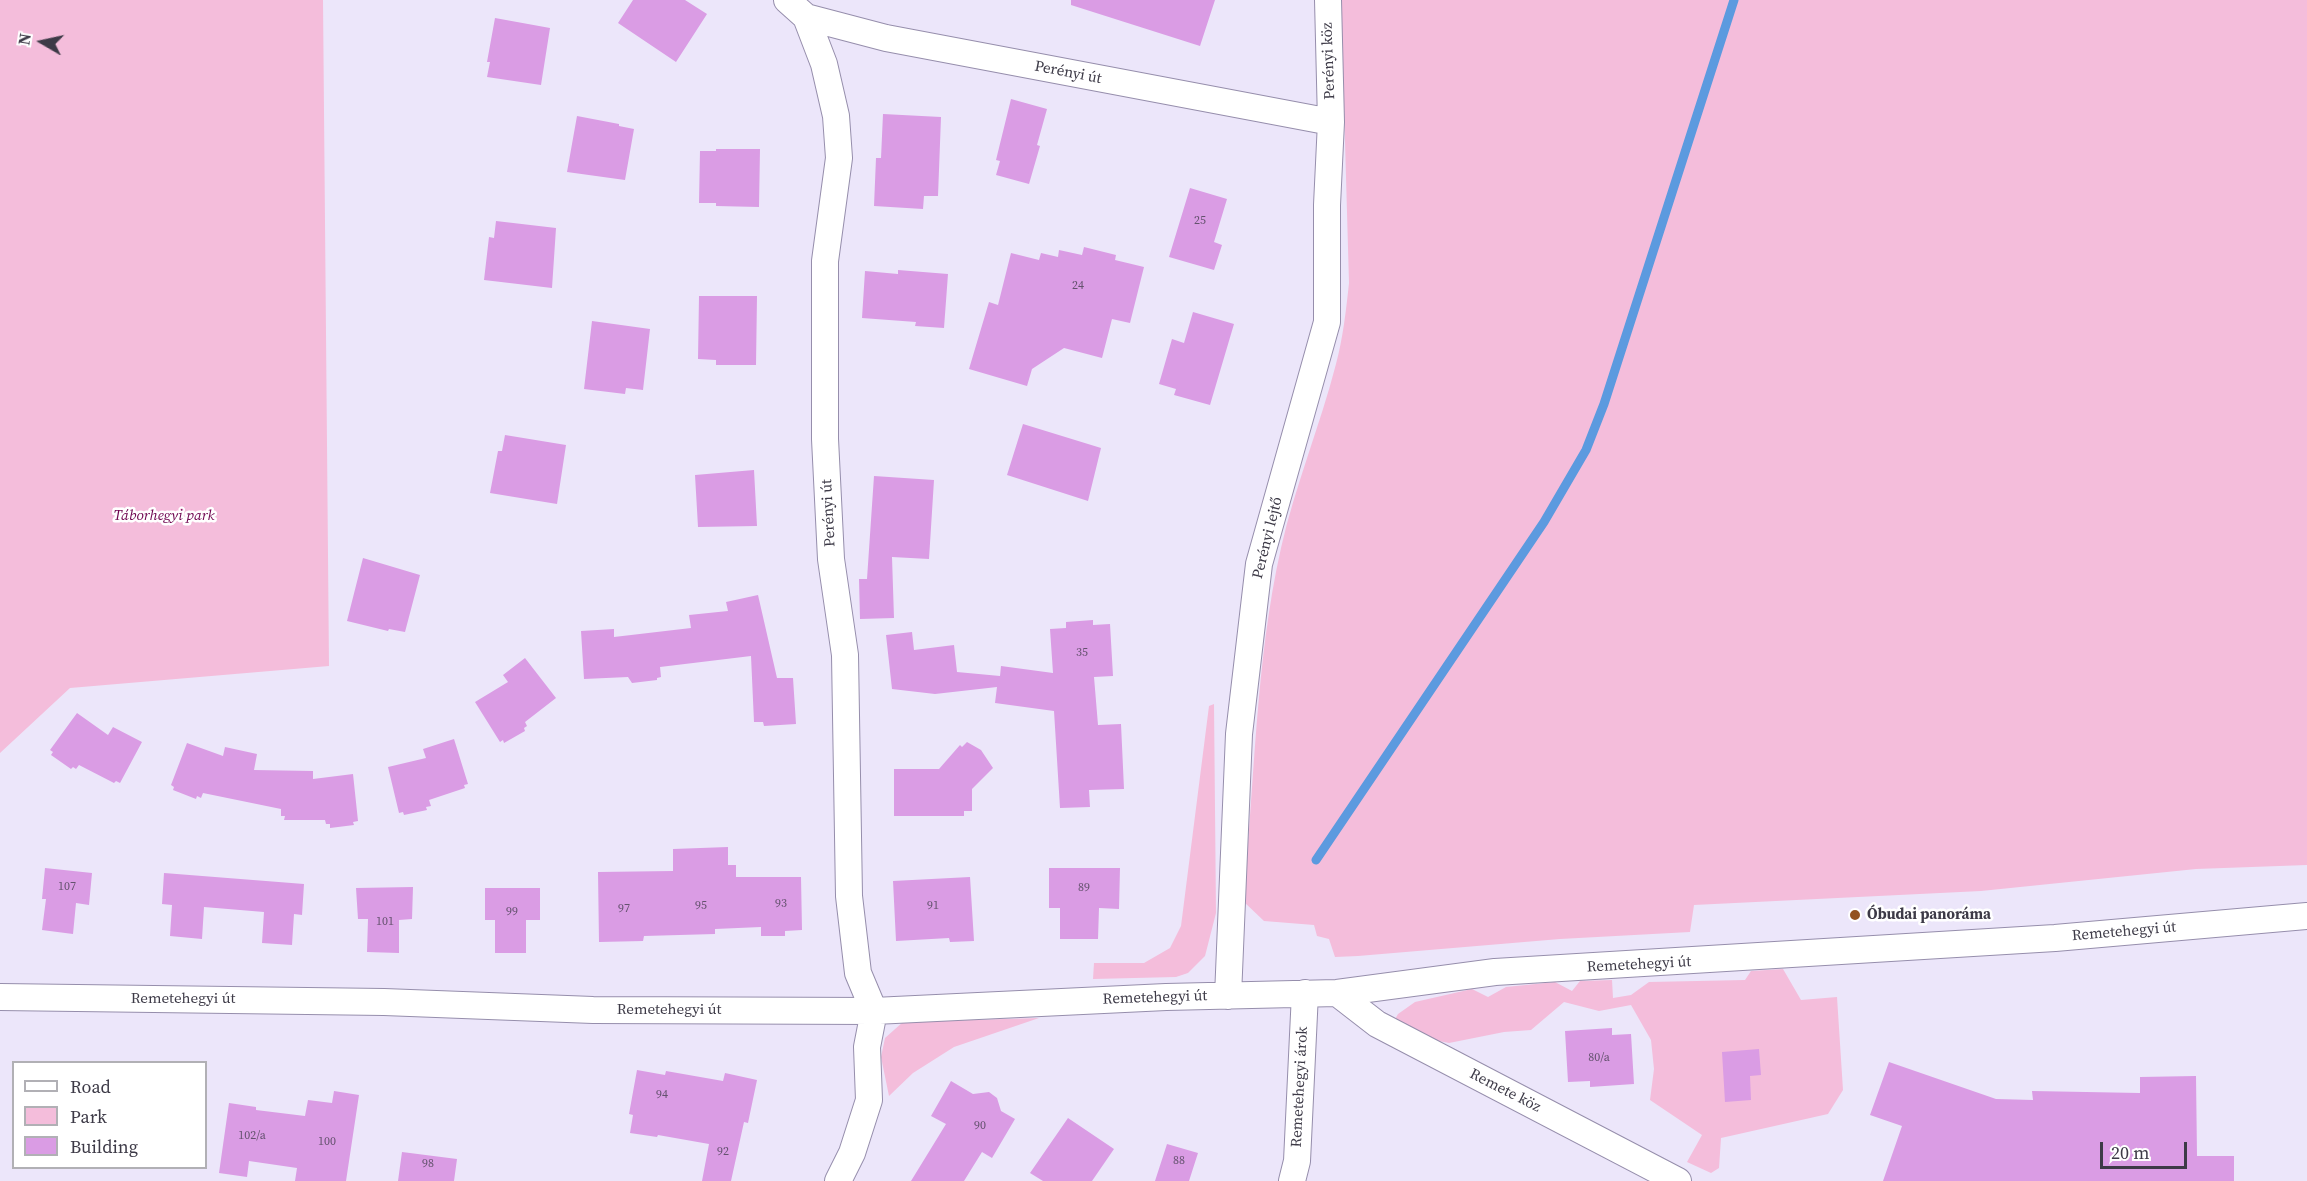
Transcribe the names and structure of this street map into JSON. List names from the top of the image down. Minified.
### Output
{"streets":{"street":["Perényi köz","Perényi út","Perényi lejtő","Remetehegyi út","Remetehegyi árok","Remete köz"]},"crossings":[["Perényi köz","Perényi út"],["Perényi köz","Perényi lejtő"],["Perényi út","Perényi lejtő"],["Perényi út","Remetehegyi út"],["Perényi lejtő","Remetehegyi út"],["Remetehegyi út","Remetehegyi árok"],["Remetehegyi út","Remete köz"]],"parks":["Táborhegyi park"],"places":["Óbudai panoráma"],"house_numbers":["25","24","35","107","89","93","95","91","97","99","101","80/a","94","90","102/a","100","92","88","98"],"legend":["Road","Park","Building"],"scale_bar":"20 m","north":"left"}
